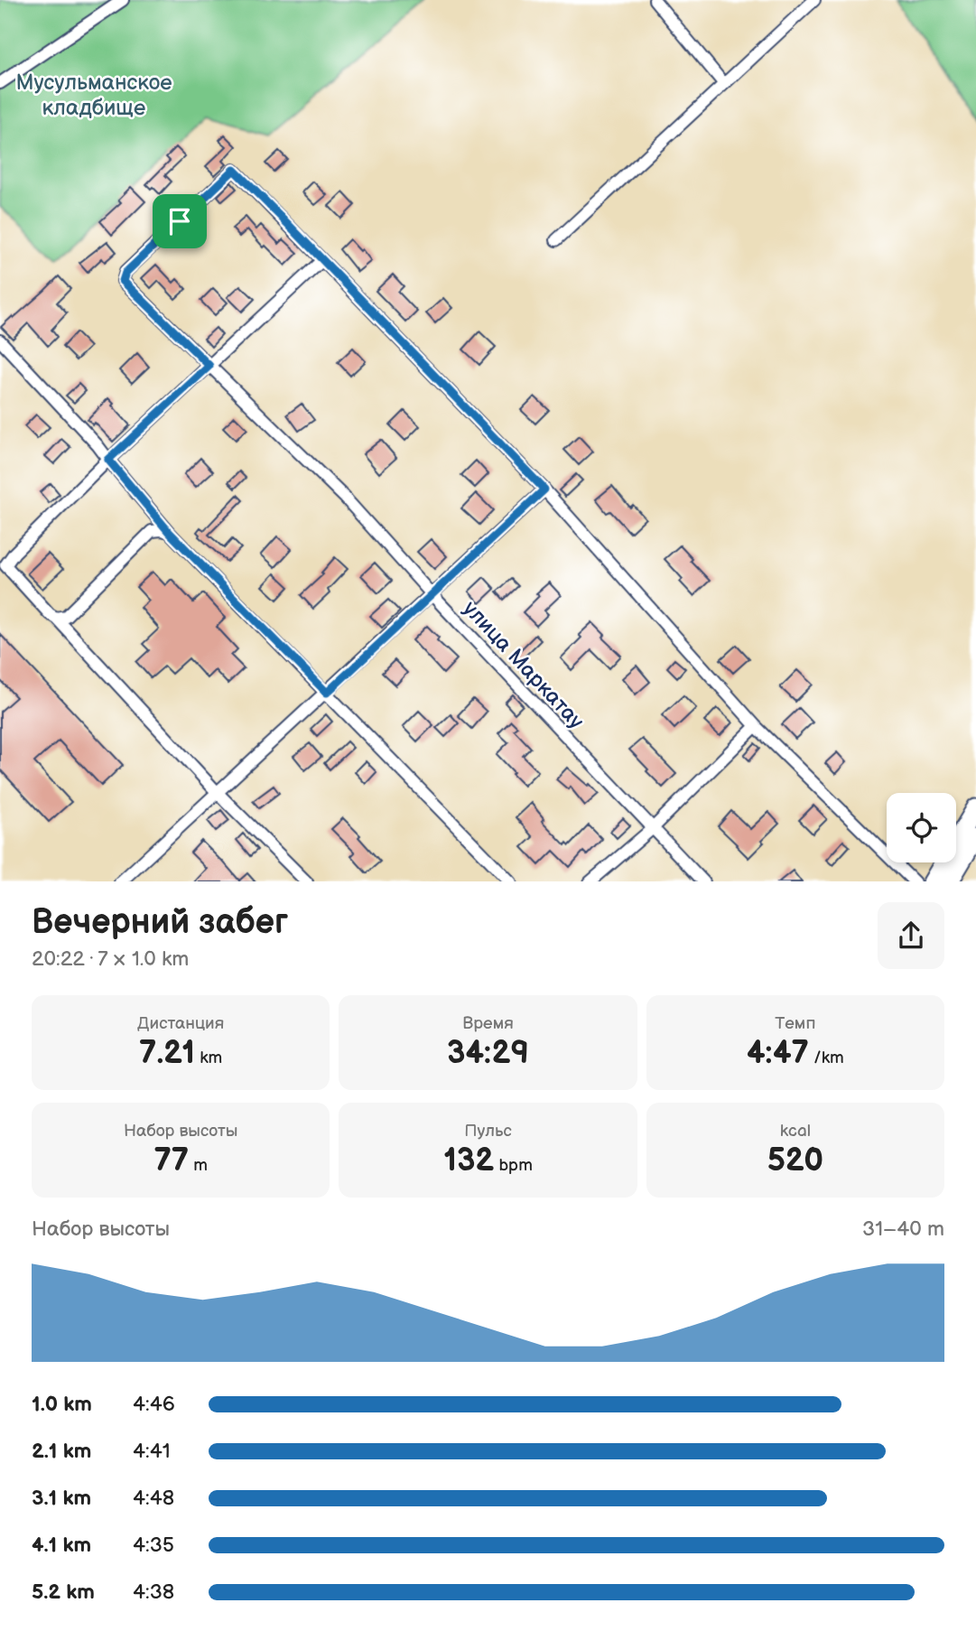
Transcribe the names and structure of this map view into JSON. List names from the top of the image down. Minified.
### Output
{"streets":{"street":["улица Маркатау"]},"parks":["Мусульманское кладбище"],"page":{"heading":["Вечерний забег","20:22 · 7 × 1.0 km"],"stats":[["Дистанция","7.21 km"],["Время","34:29"],["Темп","4:47 /km"],["Набор высоты","77 m"],["Пульс","132 bpm"],["kcal","520"]],"chart":["Набор высоты","31–40 m"],"list":[{"name":"1.0 km","note":"4:46"},{"name":"2.1 km","note":"4:41"},{"name":"3.1 km","note":"4:48"},{"name":"4.1 km","note":"4:35"},{"name":"5.2 km","note":"4:38"}]}}
